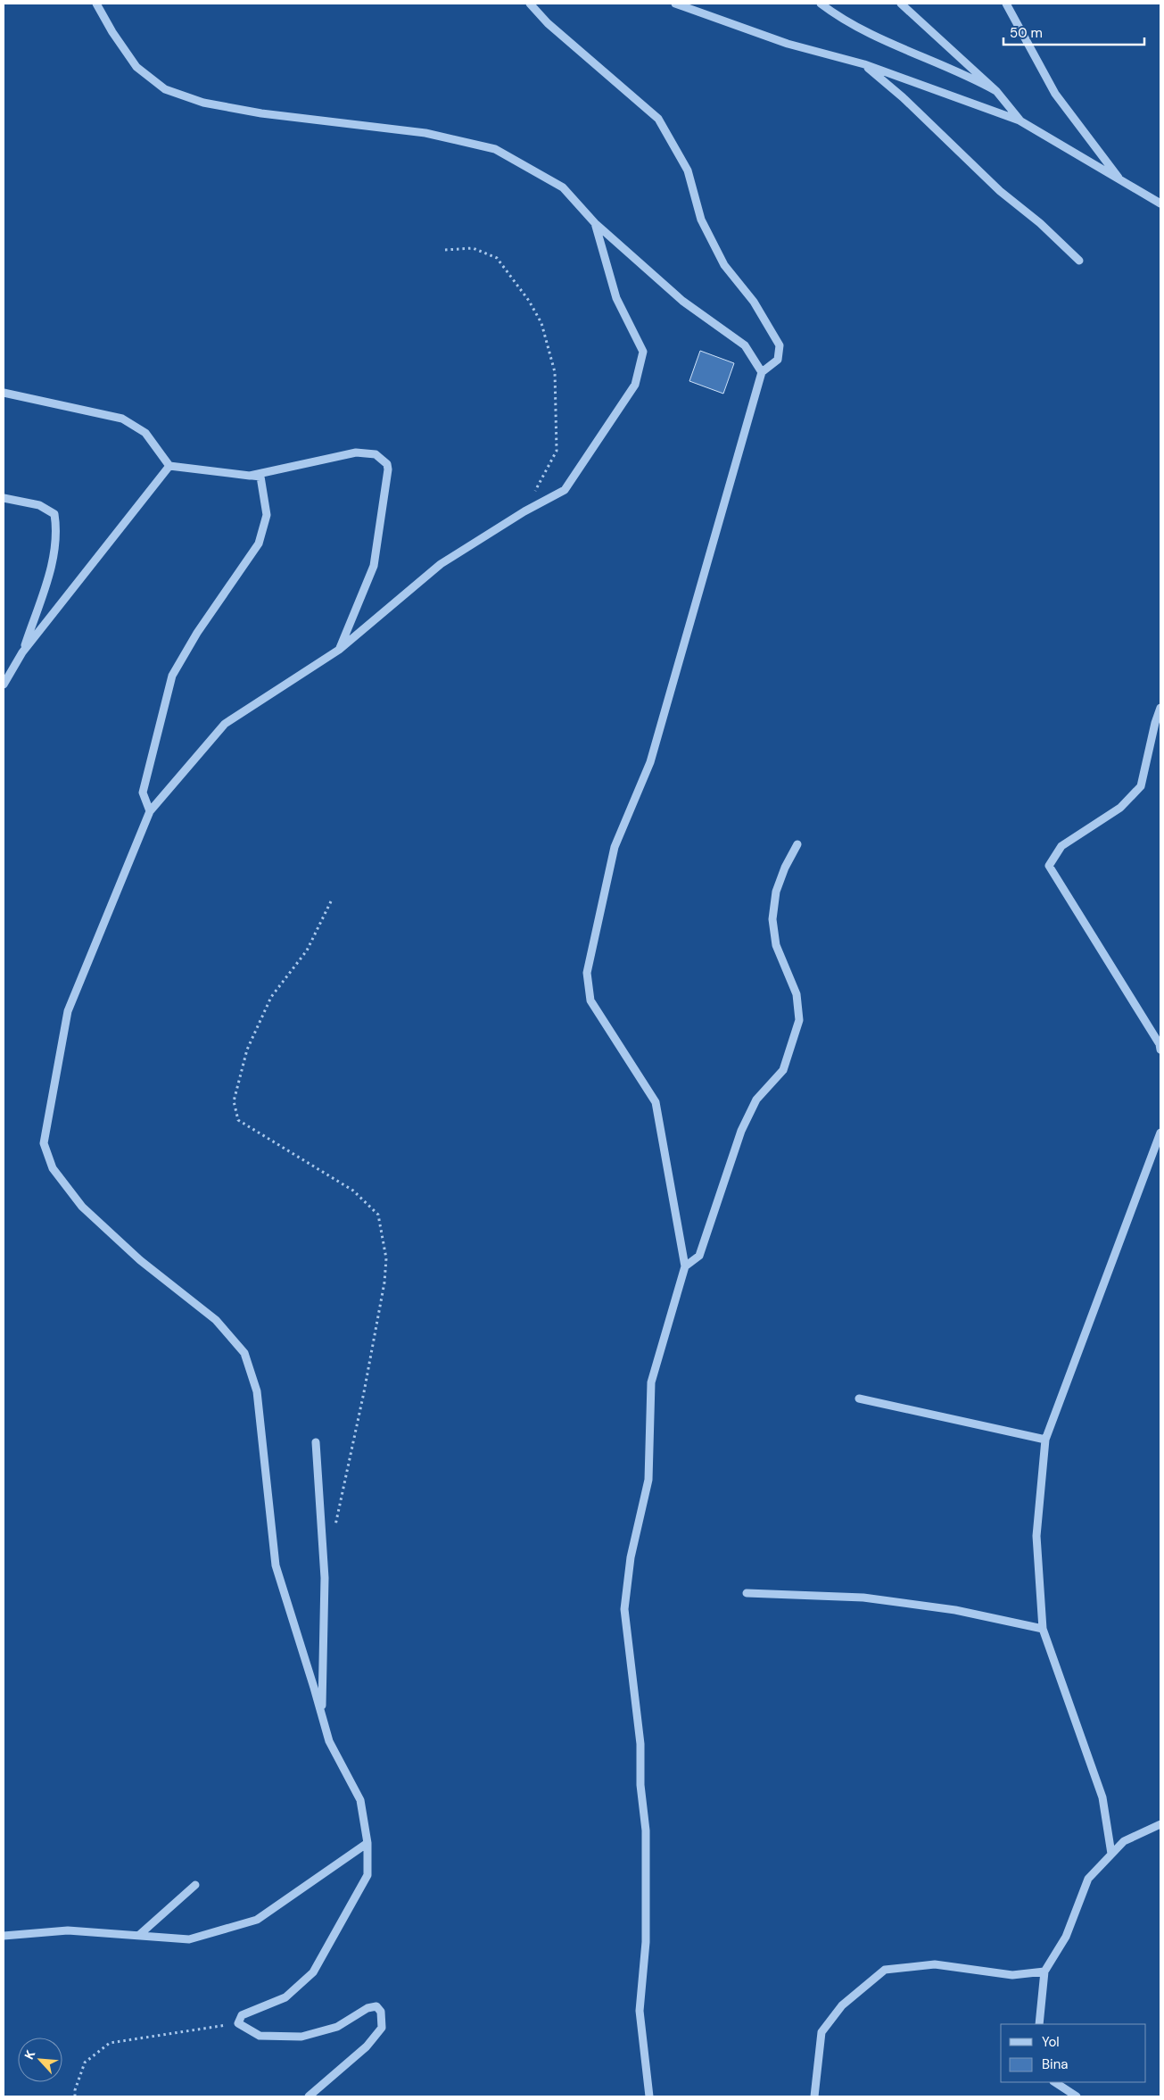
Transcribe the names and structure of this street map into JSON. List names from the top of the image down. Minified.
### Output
{"legend":["Yol","Bina"],"scale_bar":"50 m","north":"top left"}
